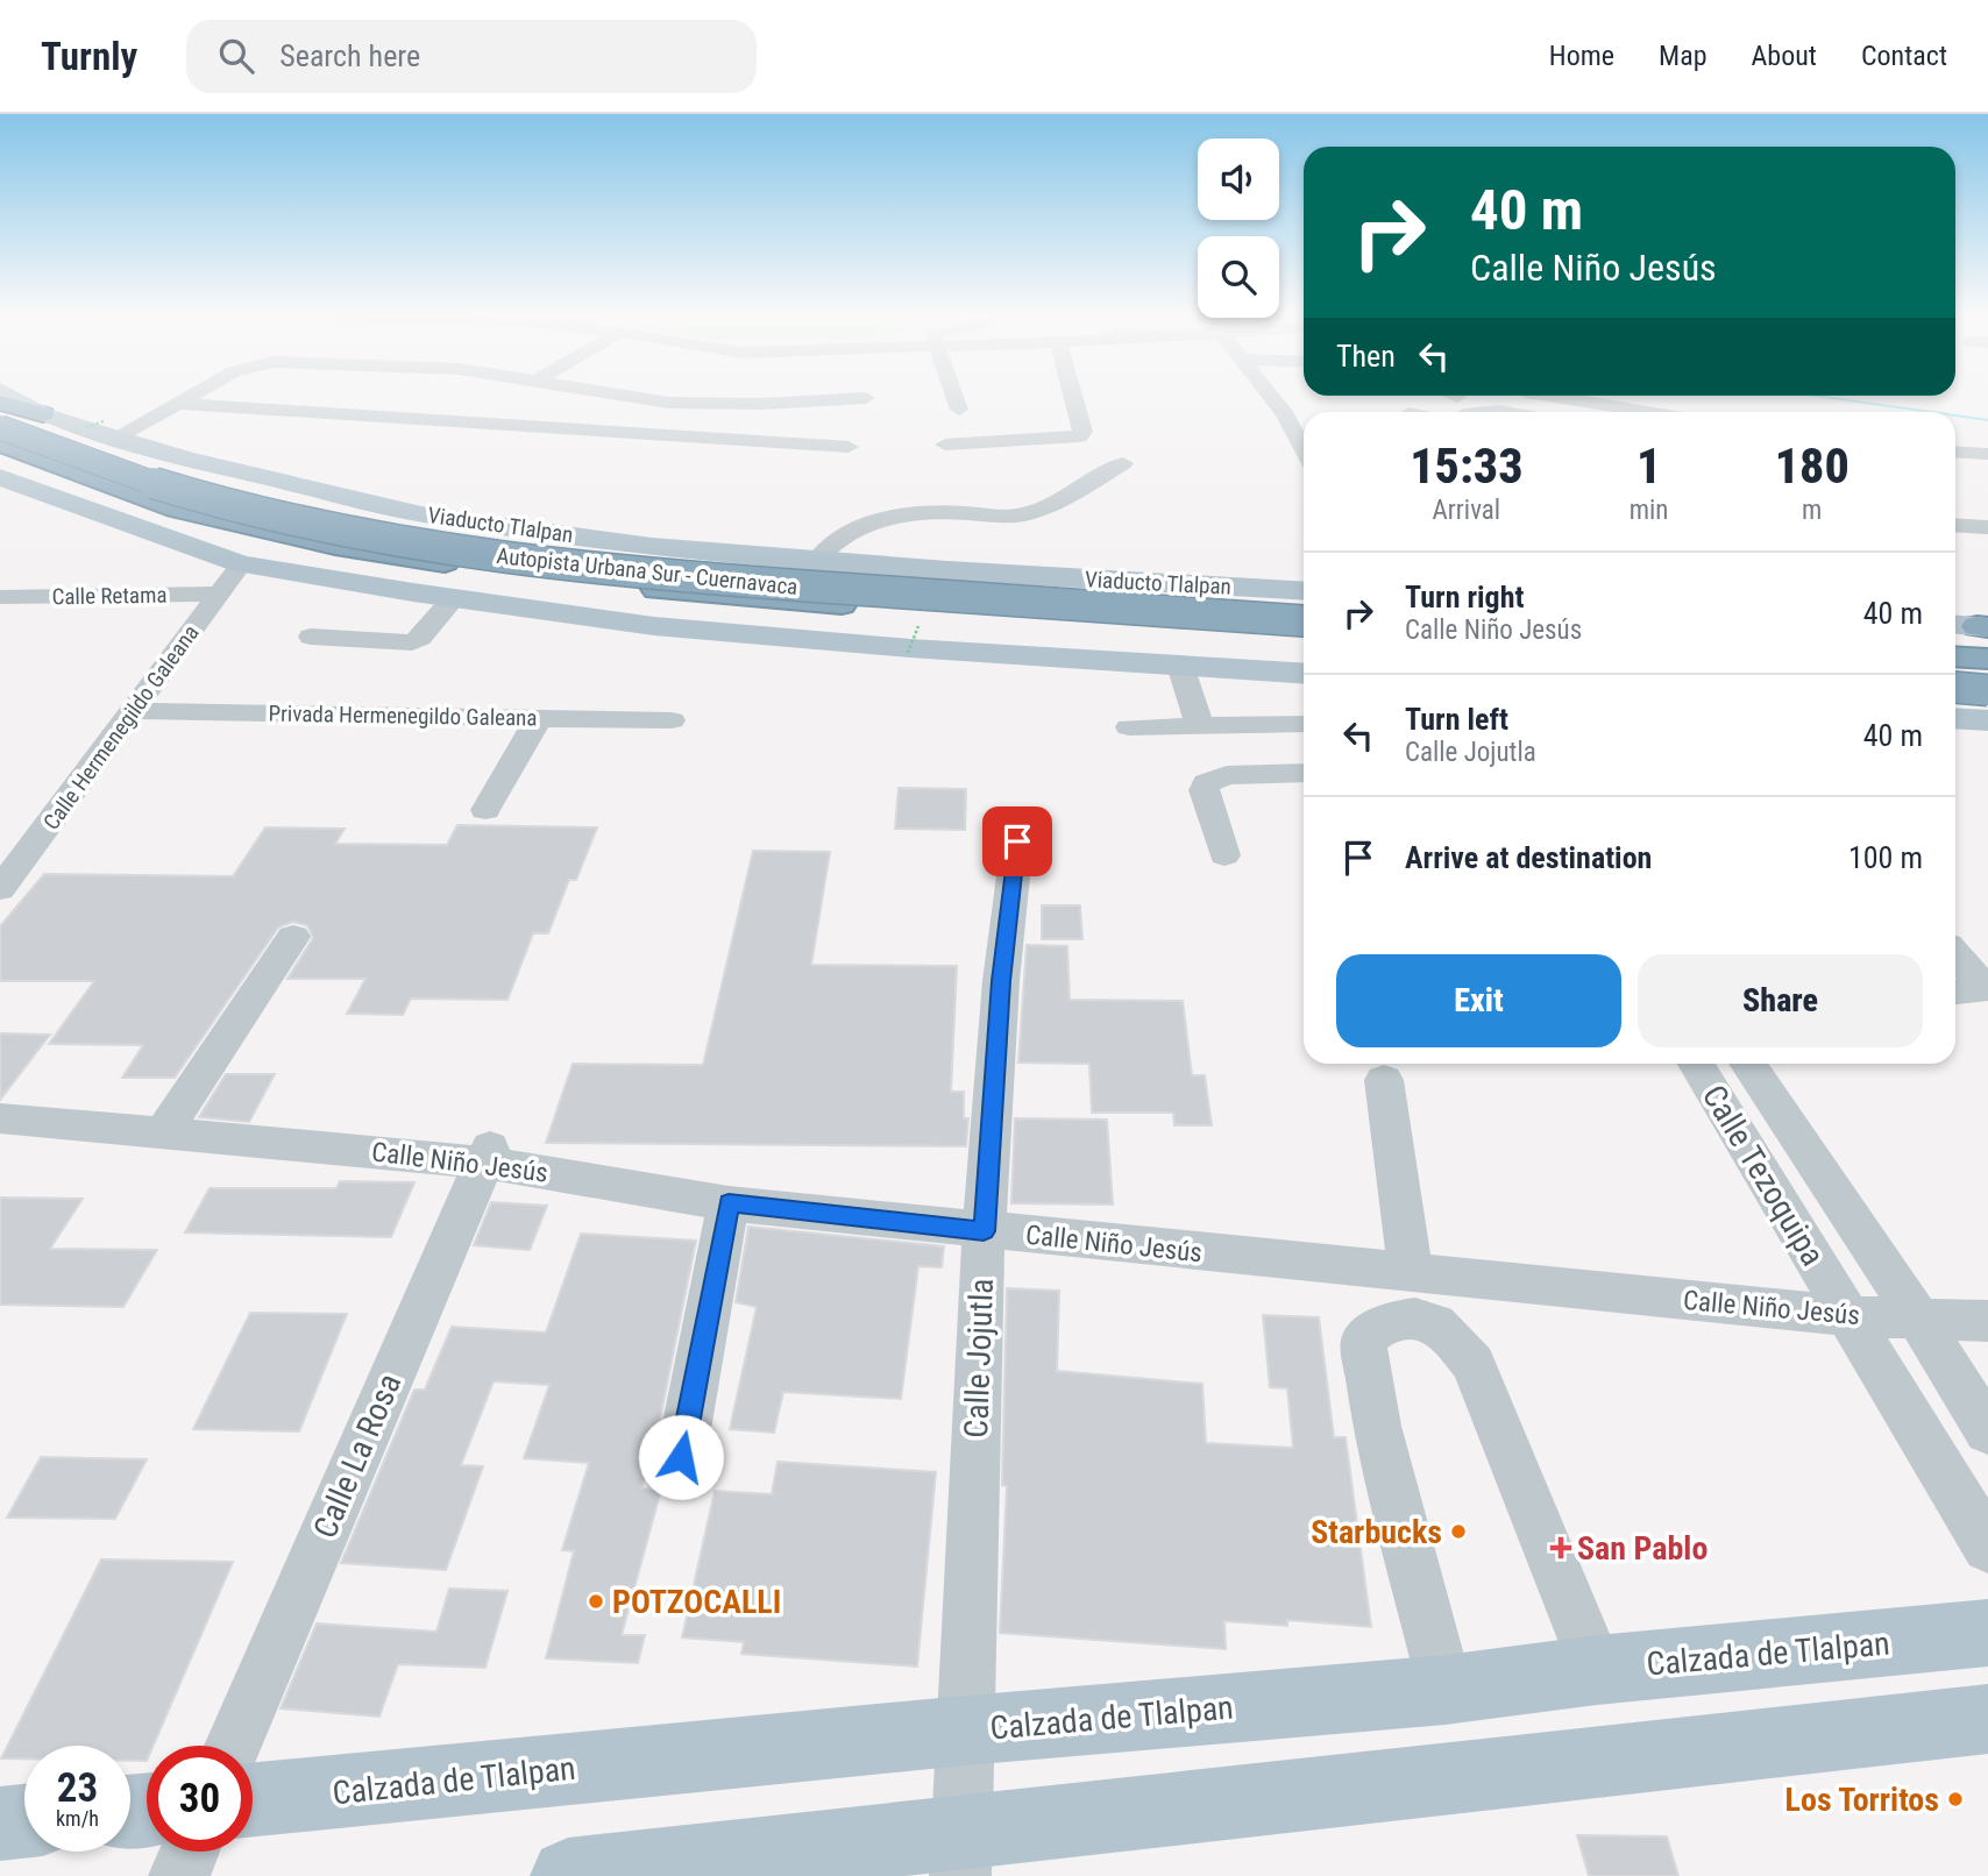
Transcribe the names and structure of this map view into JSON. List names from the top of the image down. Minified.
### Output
{"streets":{"highway":["Viaducto Tlalpan","Autopista Urbana Sur - Cuernavaca"],"main road":["Calzada de Tlalpan"],"street":["Calle Retama","Privada Hermenegildo Galeana","Calle Hermenegildo Galeana","Calle Niño Jesús","Calle Tezoquipa","Calle Jojutla","Calle La Rosa"]},"crossings":[["Viaducto Tlalpan","Autopista Urbana Sur - Cuernavaca"],["Calle Retama","Calle Hermenegildo Galeana"],["Privada Hermenegildo Galeana","Calle Hermenegildo Galeana"],["Calle Niño Jesús","Calle Tezoquipa"],["Calle Niño Jesús","Calle Jojutla"],["Calle Niño Jesús","Calle La Rosa"],["Calle Jojutla","Calzada de Tlalpan"]],"places":{"other":["Starbucks","POTZOCALLI","Los Torritos"],"health":["San Pablo"]},"page":{"header":"Turnly","search":"Search here","nav":["Home","Map","About","Contact"],"turn":["40 m","Calle Niño Jesús"],"then":"Then","eta":["15:33","Arrival","1","min","180","m"],"list":[{"name":"Turn right","note":"Calle Niño Jesús","value":"40 m"},{"name":"Turn left","note":"Calle Jojutla","value":"40 m"},{"name":"Arrive at destination","value":"100 m"}],"buttons":["Exit","Share"],"speed":"23 km/h","limit":"30"}}
